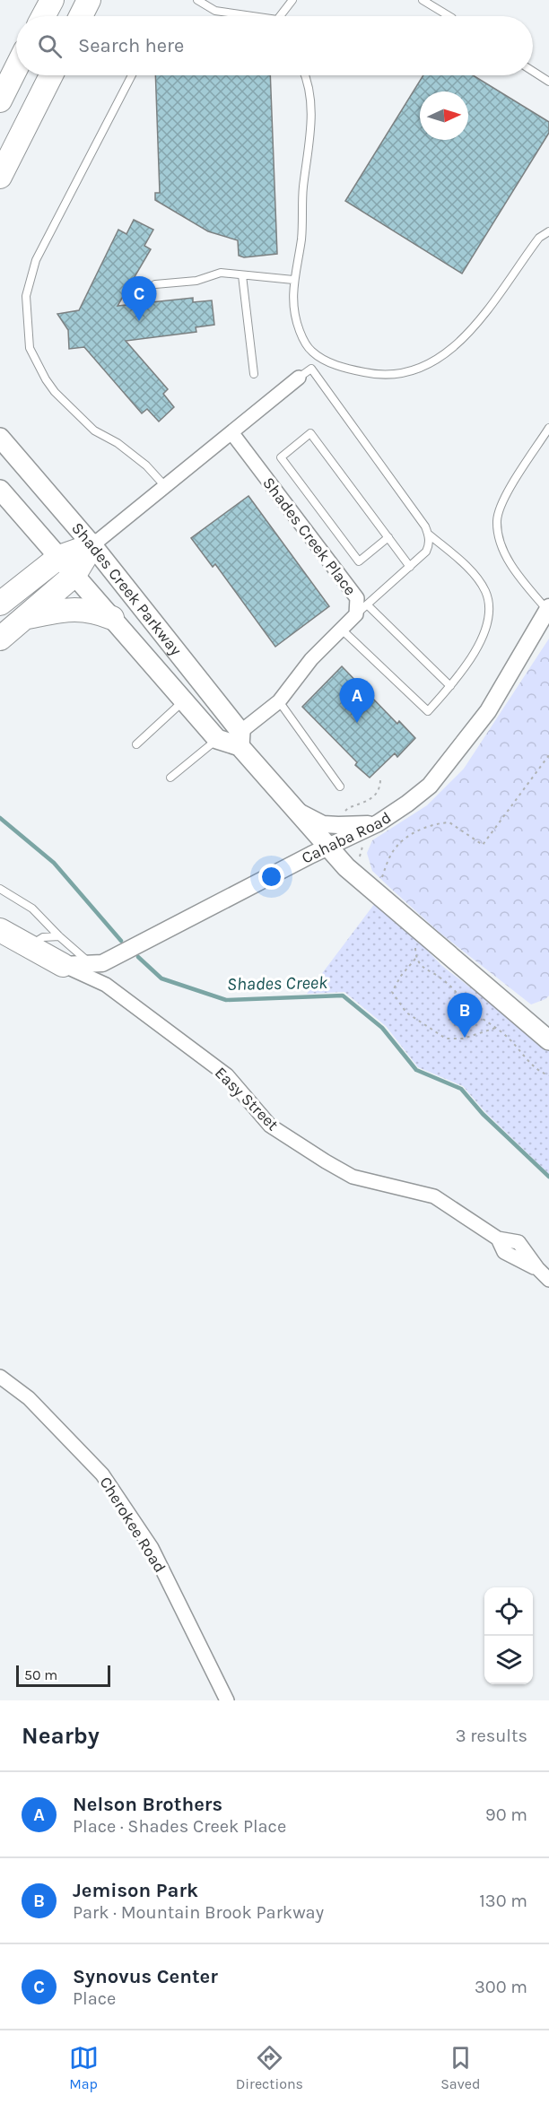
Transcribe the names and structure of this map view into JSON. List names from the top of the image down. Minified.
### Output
{"streets":{"main road":["Shades Creek Parkway"],"street":["Shades Creek Place","Cahaba Road","Easy Street","Cherokee Road"]},"crossings":[["Shades Creek Place","Shades Creek Parkway"],["Shades Creek Parkway","Cahaba Road"],["Cahaba Road","Easy Street"]],"water":["Shades Creek"],"scale_bar":"50 m","north":"right","page":{"search":"Search here","pins":["C","A","B"],"scale":"50 m","heading":["Nearby","3 results"],"list":[{"mark":"A","name":"Nelson Brothers","note":"Place · Shades Creek Place","value":"90 m"},{"mark":"B","name":"Jemison Park","note":"Park · Mountain Brook Parkway","value":"130 m"},{"mark":"C","name":"Synovus Center","note":"Place","value":"300 m"}],"nav":["Map","Directions","Saved"]}}
